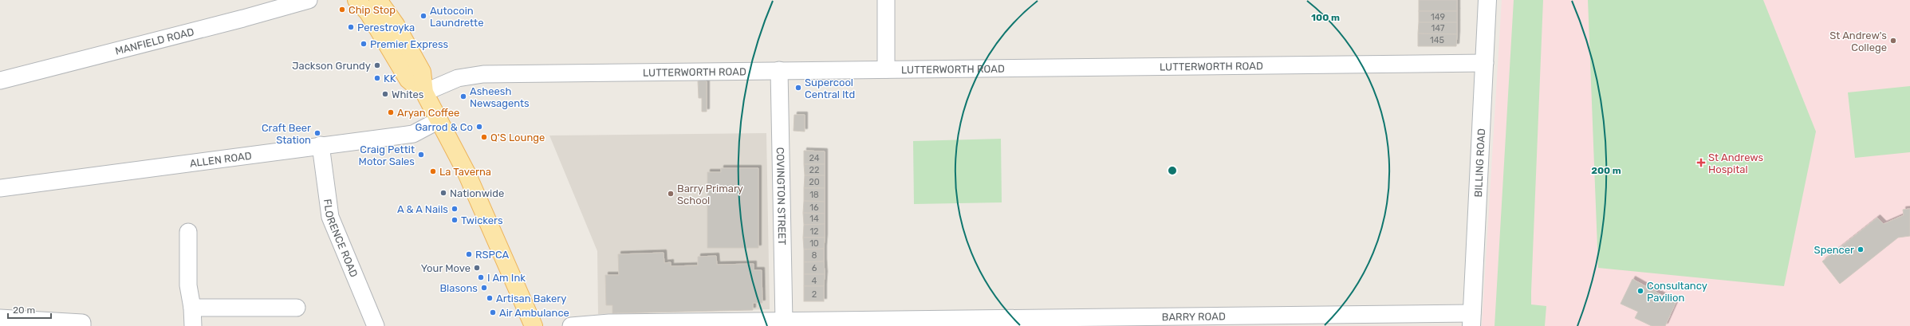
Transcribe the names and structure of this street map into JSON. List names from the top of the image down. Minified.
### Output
{"streets":{"street":["MANFIELD ROAD","LUTTERWORTH ROAD","ALLEN ROAD","BILLING ROAD","COVINGTON STREET","FLORENCE ROAD","BARRY ROAD"]},"crossings":[["LUTTERWORTH ROAD","BILLING ROAD"],["LUTTERWORTH ROAD","COVINGTON STREET"],["ALLEN ROAD","FLORENCE ROAD"],["BILLING ROAD","BARRY ROAD"],["COVINGTON STREET","BARRY ROAD"]],"places":{"other":["Chip Stop","Autocoin Laundrette","Perestroyka","St Andrew's College","Premier Express","Jackson Grundy","KK","Supercool Central ltd","Whites","Asheesh Newsagents","Aryan Coffee","Garrod & Co","Craft Beer Station","Q'S Lounge","Craig Pettit Motor Sales","La Taverna","Nationwide","Barry Primary School","A & A Nails","Twickers","Spencer","RSPCA","Your Move","I Am Ink","Blasons","Consultancy Pavilion","Artisan Bakery","Air Ambulance"],"health":["St Andrews Hospital"]},"house_numbers":["149","147","145","24","22","20","18","16","14","12","10","8","6","4","2"],"scale_bar":"20 m","rings":["100 m","200 m"]}
